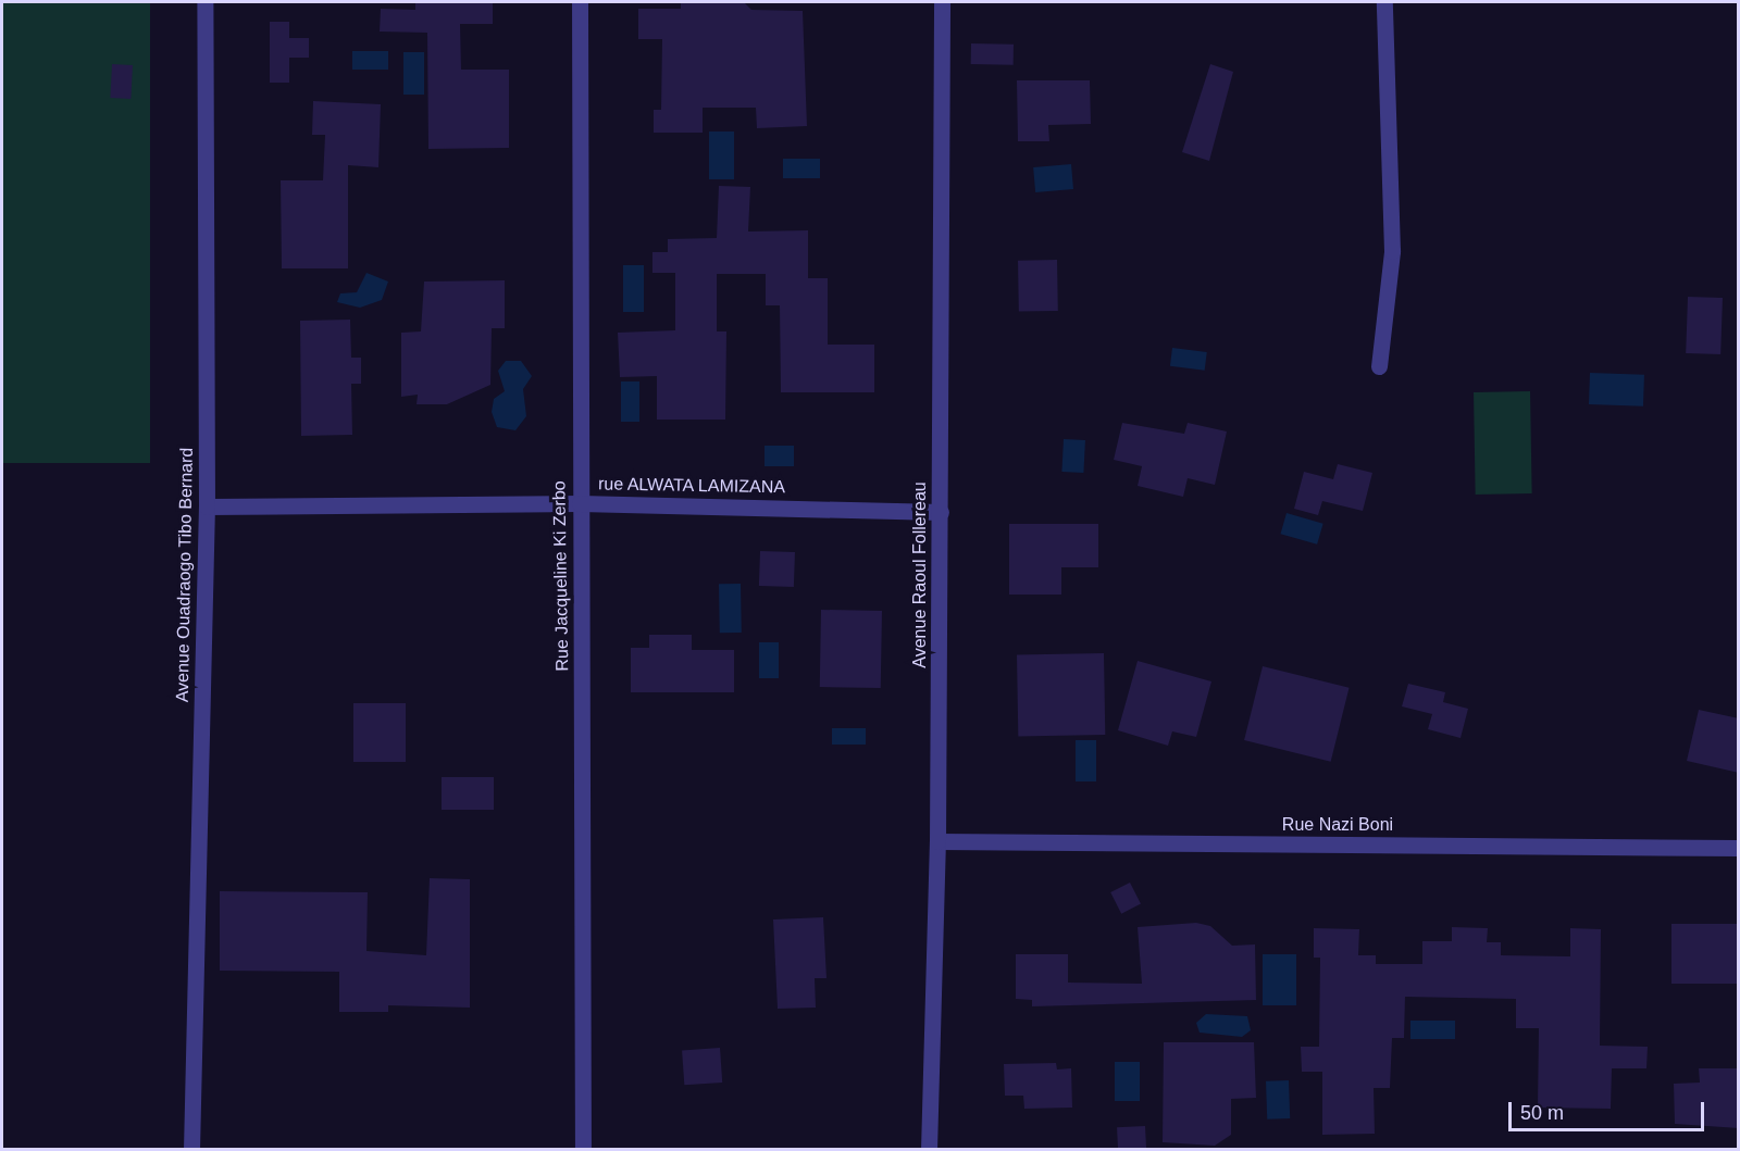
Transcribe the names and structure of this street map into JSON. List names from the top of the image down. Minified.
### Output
{"streets":{"street":["rue ALWATA LAMIZANA","Avenue Ouadraogo Tibo Bernard","Avenue Raoul Follereau","Rue Jacqueline Ki Zerbo","Rue Nazi Boni"]},"crossings":[["rue ALWATA LAMIZANA","Avenue Ouadraogo Tibo Bernard"],["rue ALWATA LAMIZANA","Avenue Raoul Follereau"],["rue ALWATA LAMIZANA","Rue Jacqueline Ki Zerbo"],["Avenue Raoul Follereau","Rue Nazi Boni"]],"scale_bar":"50 m"}
